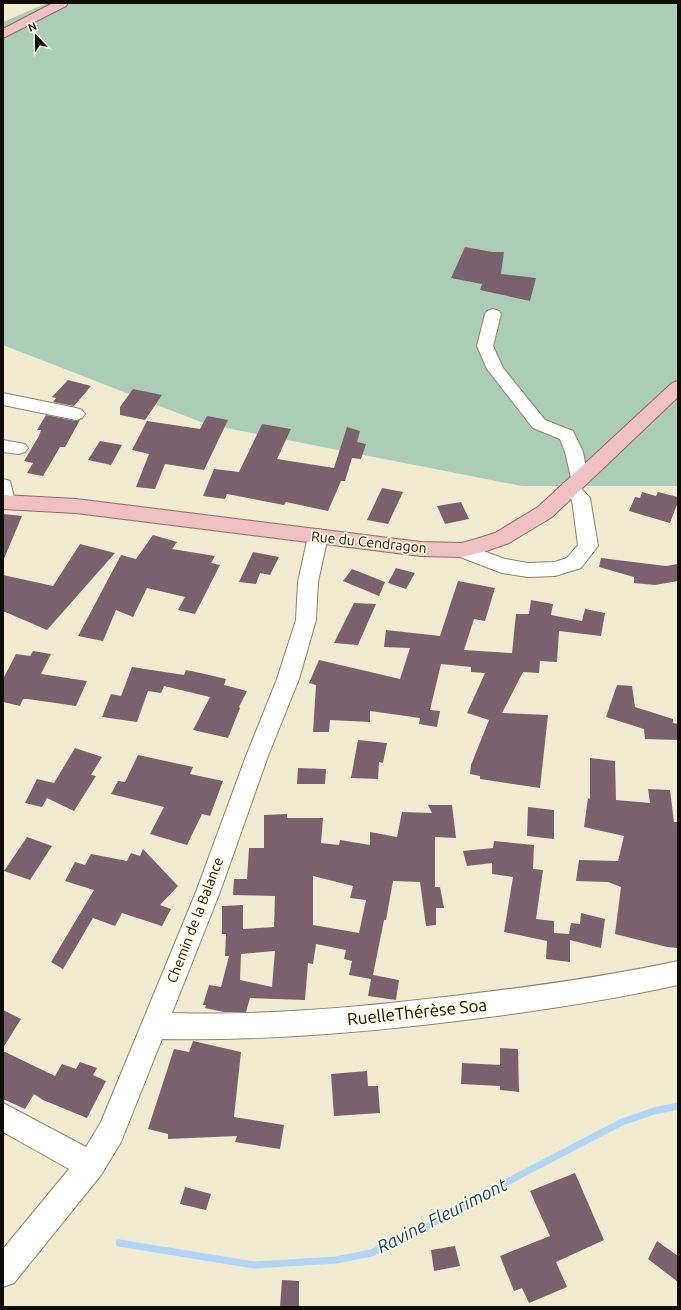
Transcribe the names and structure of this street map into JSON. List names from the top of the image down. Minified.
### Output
{"streets":{"main road":["Rue du Cendragon"],"street":["Chemin de la Balance","RuelleThérèse Soa"]},"crossings":[["Rue du Cendragon","Chemin de la Balance"],["Chemin de la Balance","RuelleThérèse Soa"]],"water":["Ravine Fleurimont"],"north":"top"}
